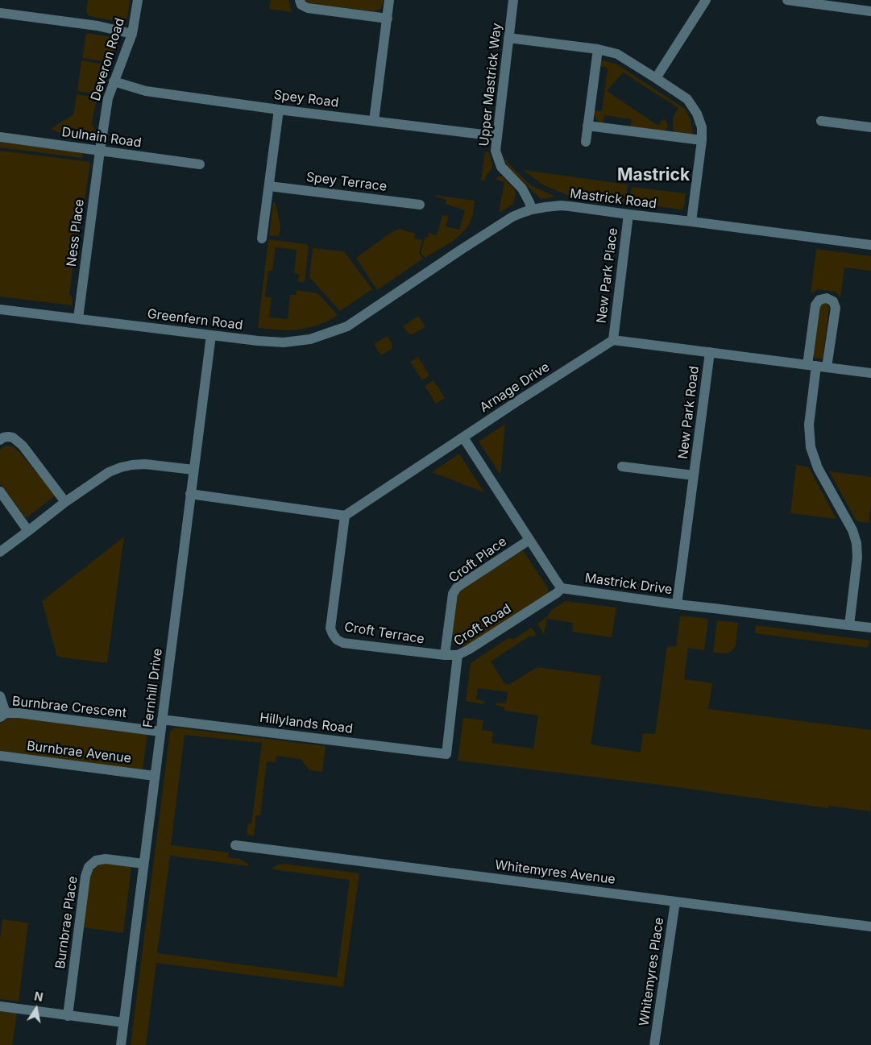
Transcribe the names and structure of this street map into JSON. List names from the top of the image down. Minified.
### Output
{"streets":{"street":["Deveron Road","Upper Mastrick Way","Spey Road","Dulnain Road","Spey Terrace","Mastrick Road","Ness Place","New Park Place","Greenfern Road","Arnage Drive","New Park Road","Croft Place","Mastrick Drive","Croft Road","Croft Terrace","Fernhill Drive","Burnbrae Crescent","Hillylands Road","Burnbrae Avenue","Whitemyres Avenue","Burnbrae Place","Whitemyres Place"]},"crossings":[["Deveron Road","Spey Road"],["Deveron Road","Dulnain Road"],["Deveron Road","Ness Place"],["Upper Mastrick Way","Spey Road"],["Upper Mastrick Way","Mastrick Road"],["Dulnain Road","Ness Place"],["Mastrick Road","New Park Place"],["Mastrick Road","Greenfern Road"],["Ness Place","Greenfern Road"],["New Park Place","Arnage Drive"],["Greenfern Road","Fernhill Drive"],["Arnage Drive","Croft Terrace"],["New Park Road","Mastrick Drive"],["Croft Place","Croft Terrace"],["Mastrick Drive","Croft Road"],["Croft Road","Croft Terrace"],["Croft Road","Hillylands Road"],["Fernhill Drive","Burnbrae Crescent"],["Fernhill Drive","Hillylands Road"],["Fernhill Drive","Burnbrae Avenue"],["Fernhill Drive","Burnbrae Place"],["Whitemyres Avenue","Whitemyres Place"]],"districts":["Mastrick"],"north":"top"}
